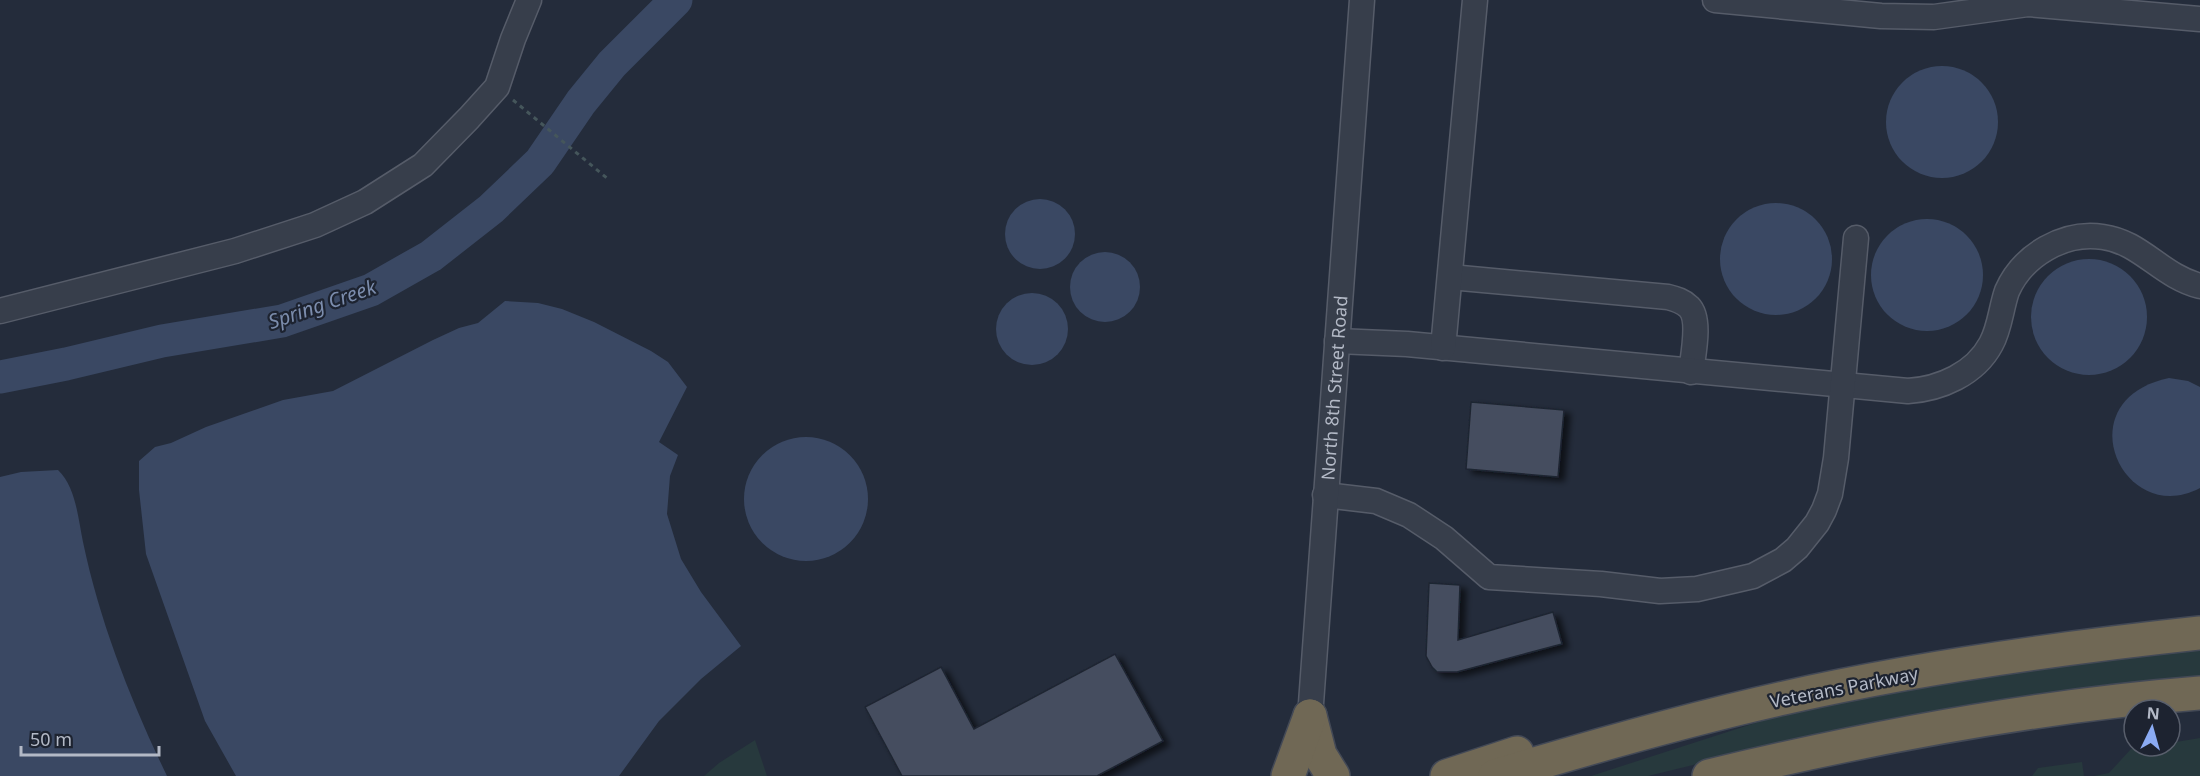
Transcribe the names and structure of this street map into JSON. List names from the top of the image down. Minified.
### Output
{"streets":{"highway":["Veterans Parkway"],"street":["North 8th Street Road"]},"water":["Spring Creek"],"scale_bar":"50 m","north":"top"}
